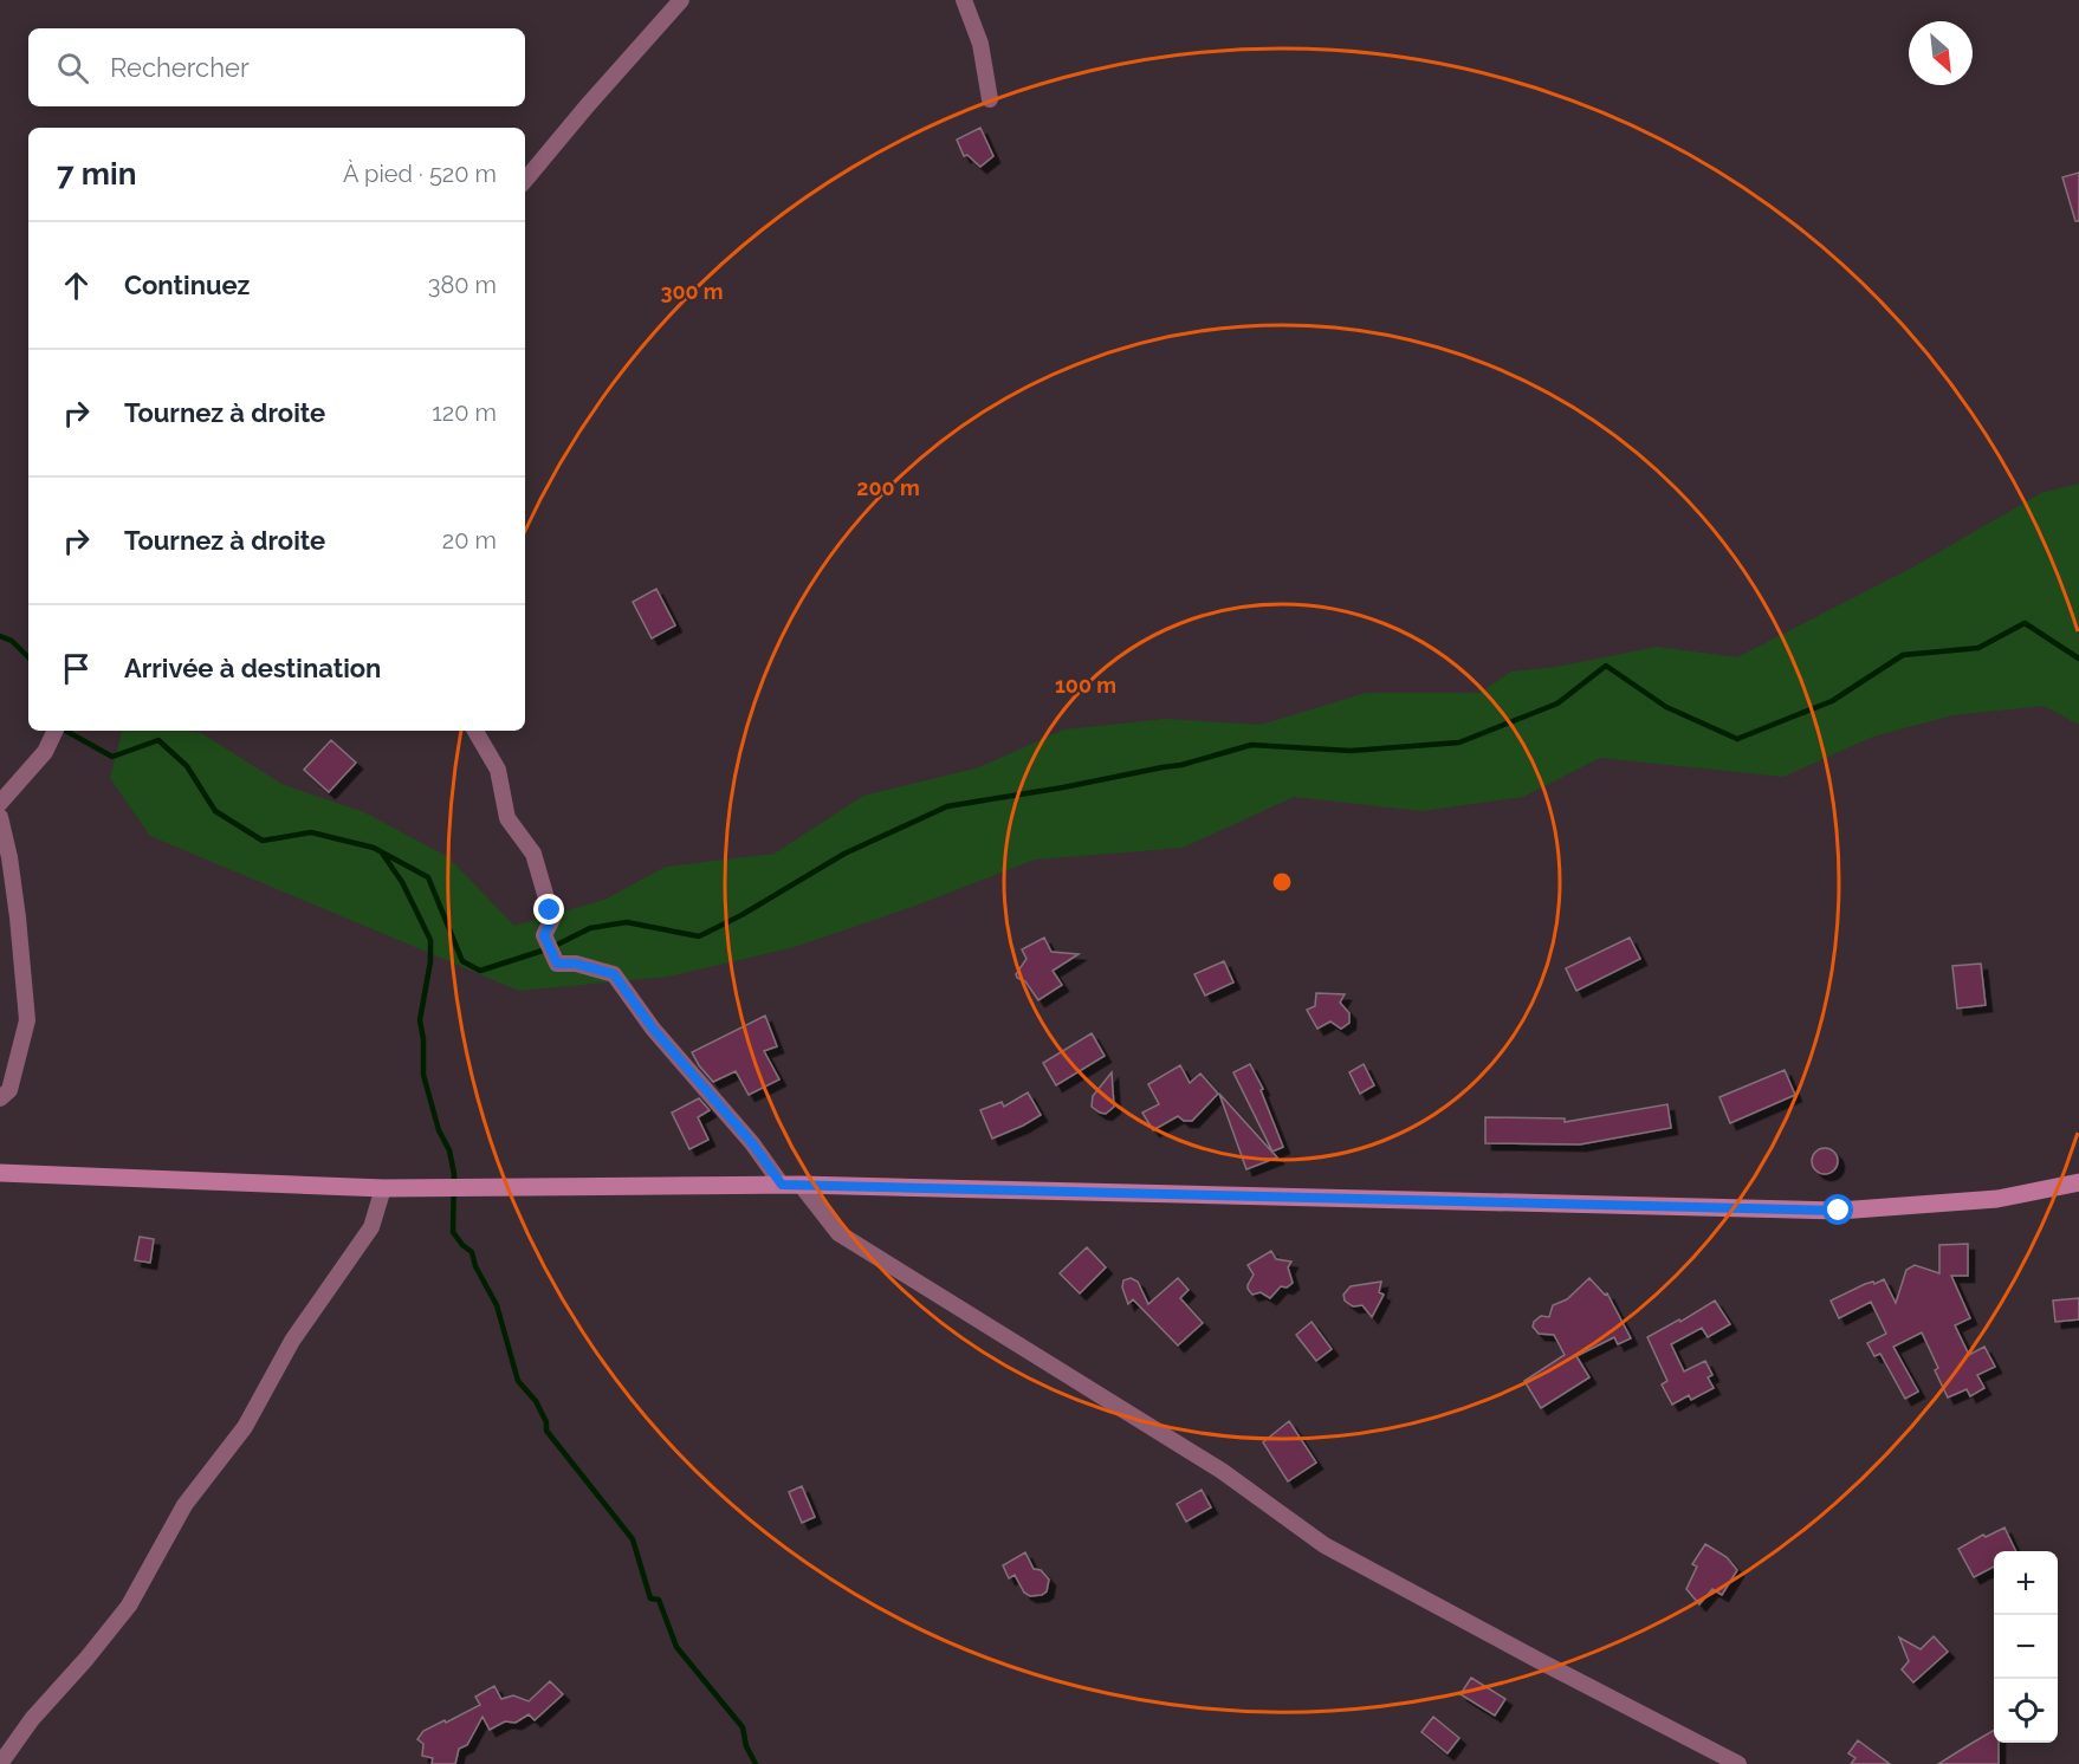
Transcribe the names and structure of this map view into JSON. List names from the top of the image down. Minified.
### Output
{"north":"bottom right","page":{"search":"Rechercher","heading":["7 min","À pied · 520 m"],"list":[["Continuez","380 m"],["Tournez à droite","120 m"],["Tournez à droite","20 m"],"Arrivée à destination"],"map_buttons":["+","−"]},"rings":["300 m","200 m","100 m"]}
